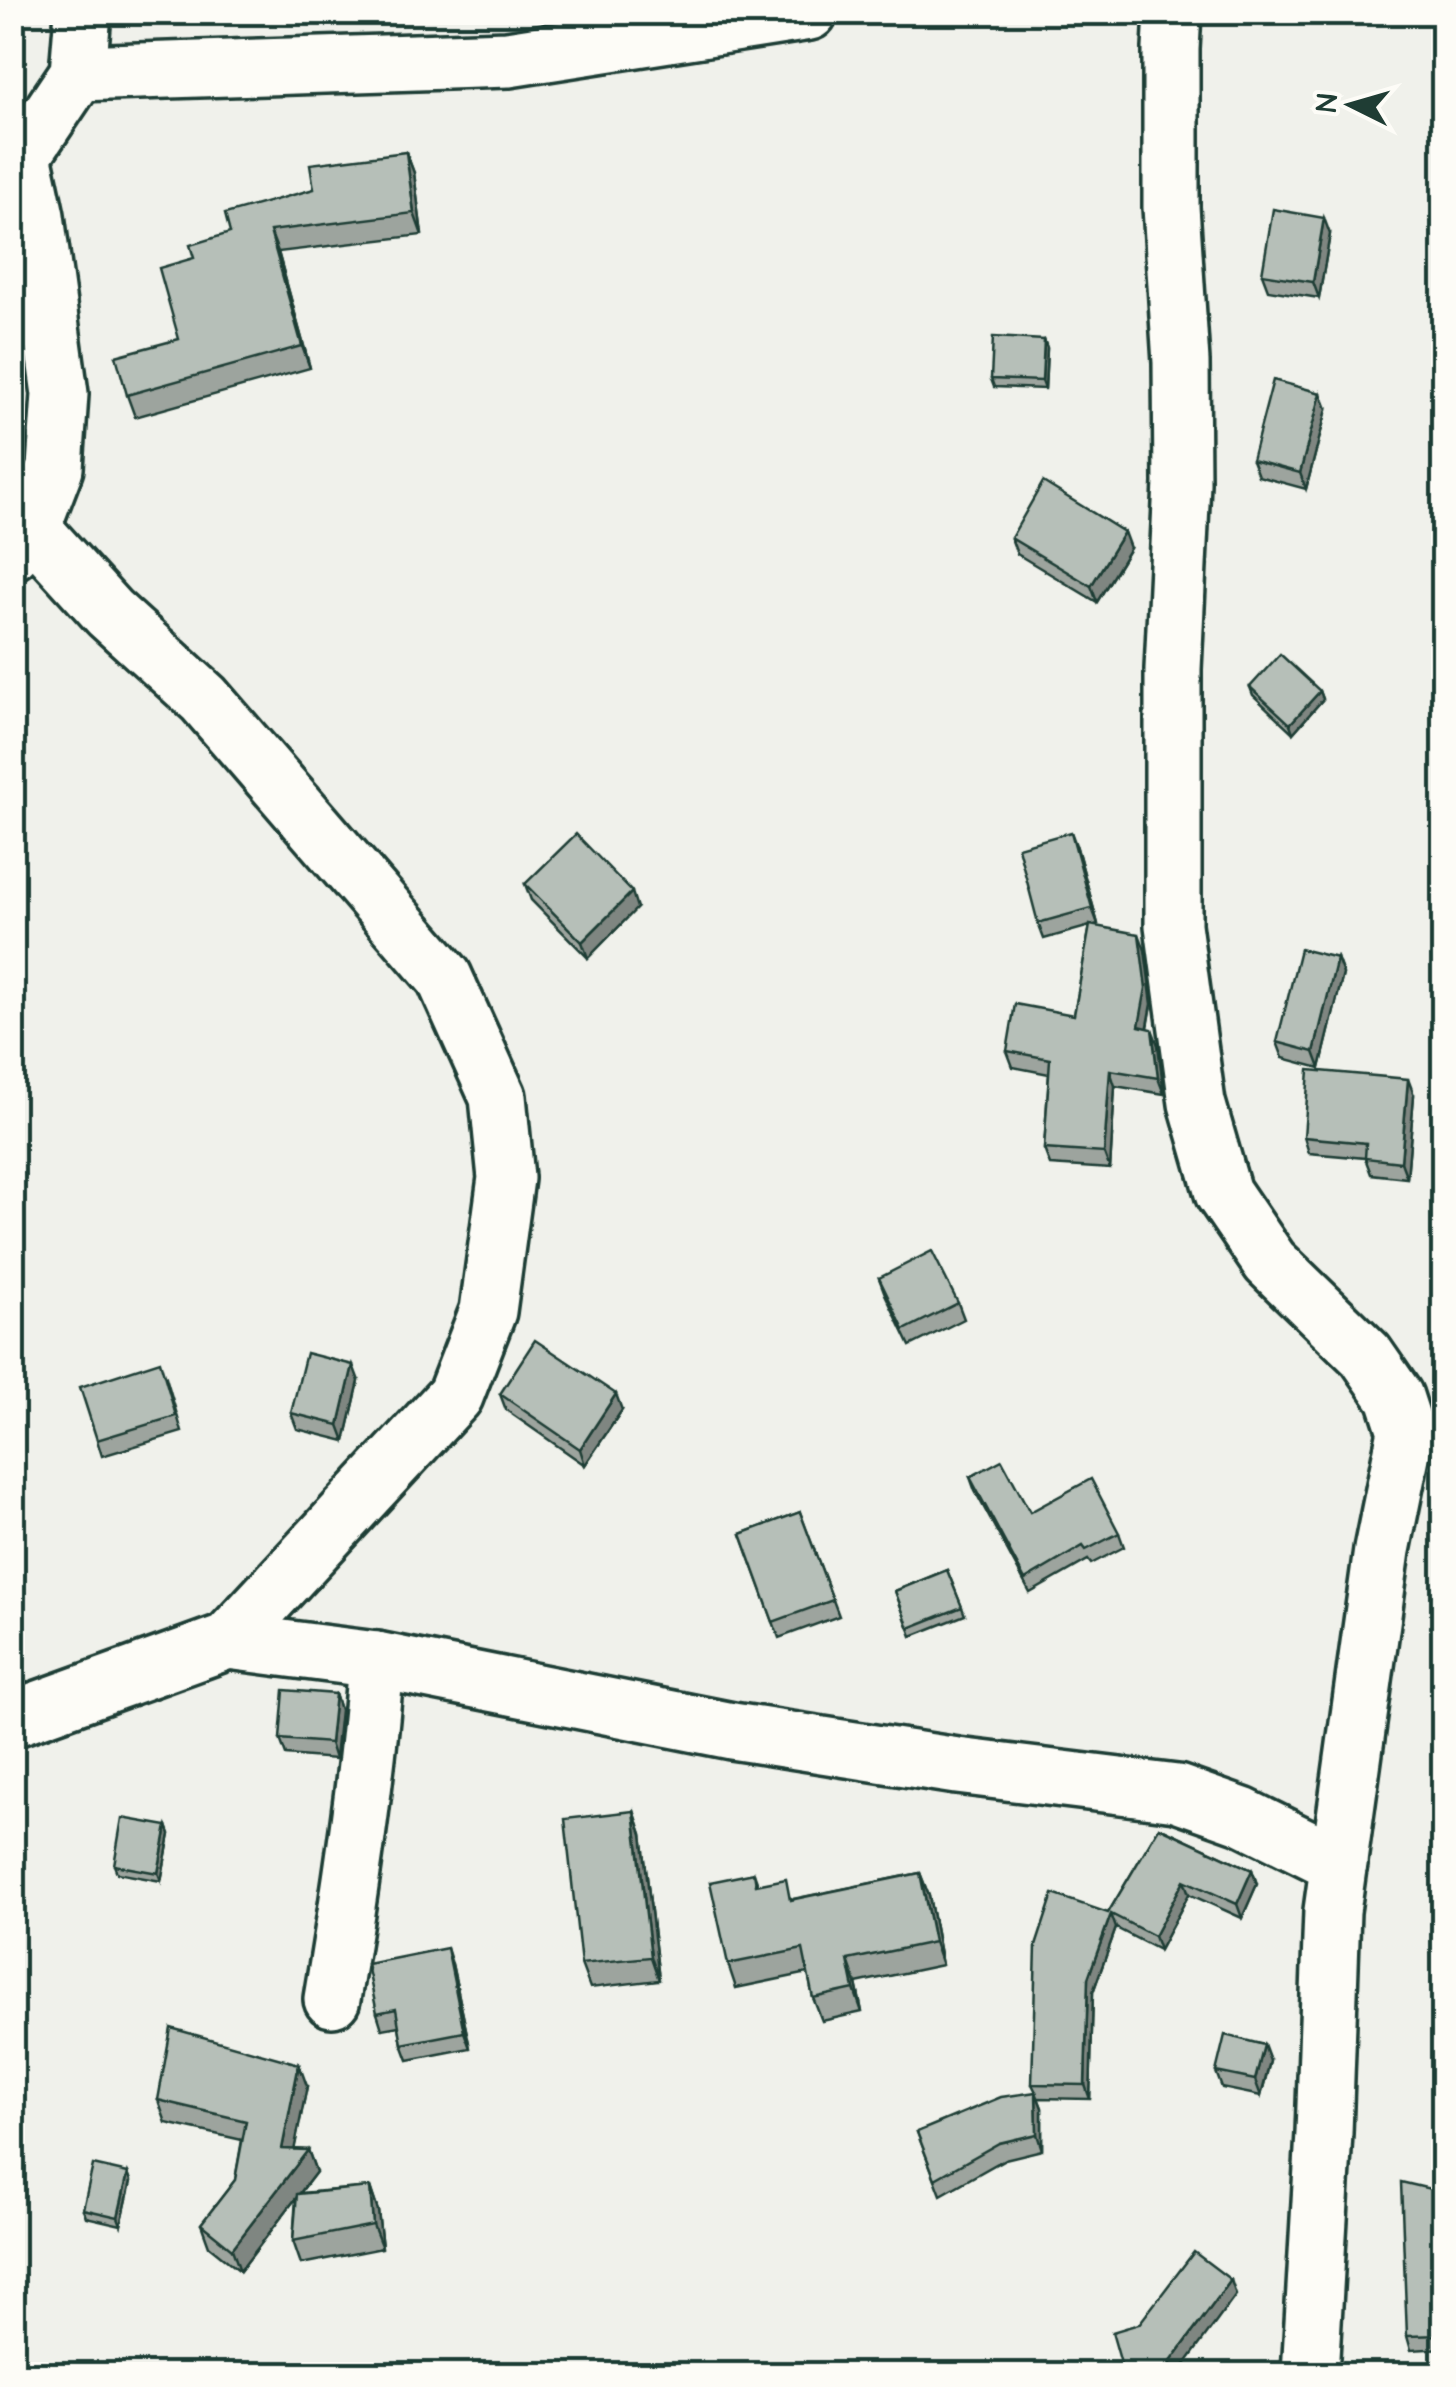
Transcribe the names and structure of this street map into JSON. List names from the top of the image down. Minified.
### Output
{"north":"left"}
